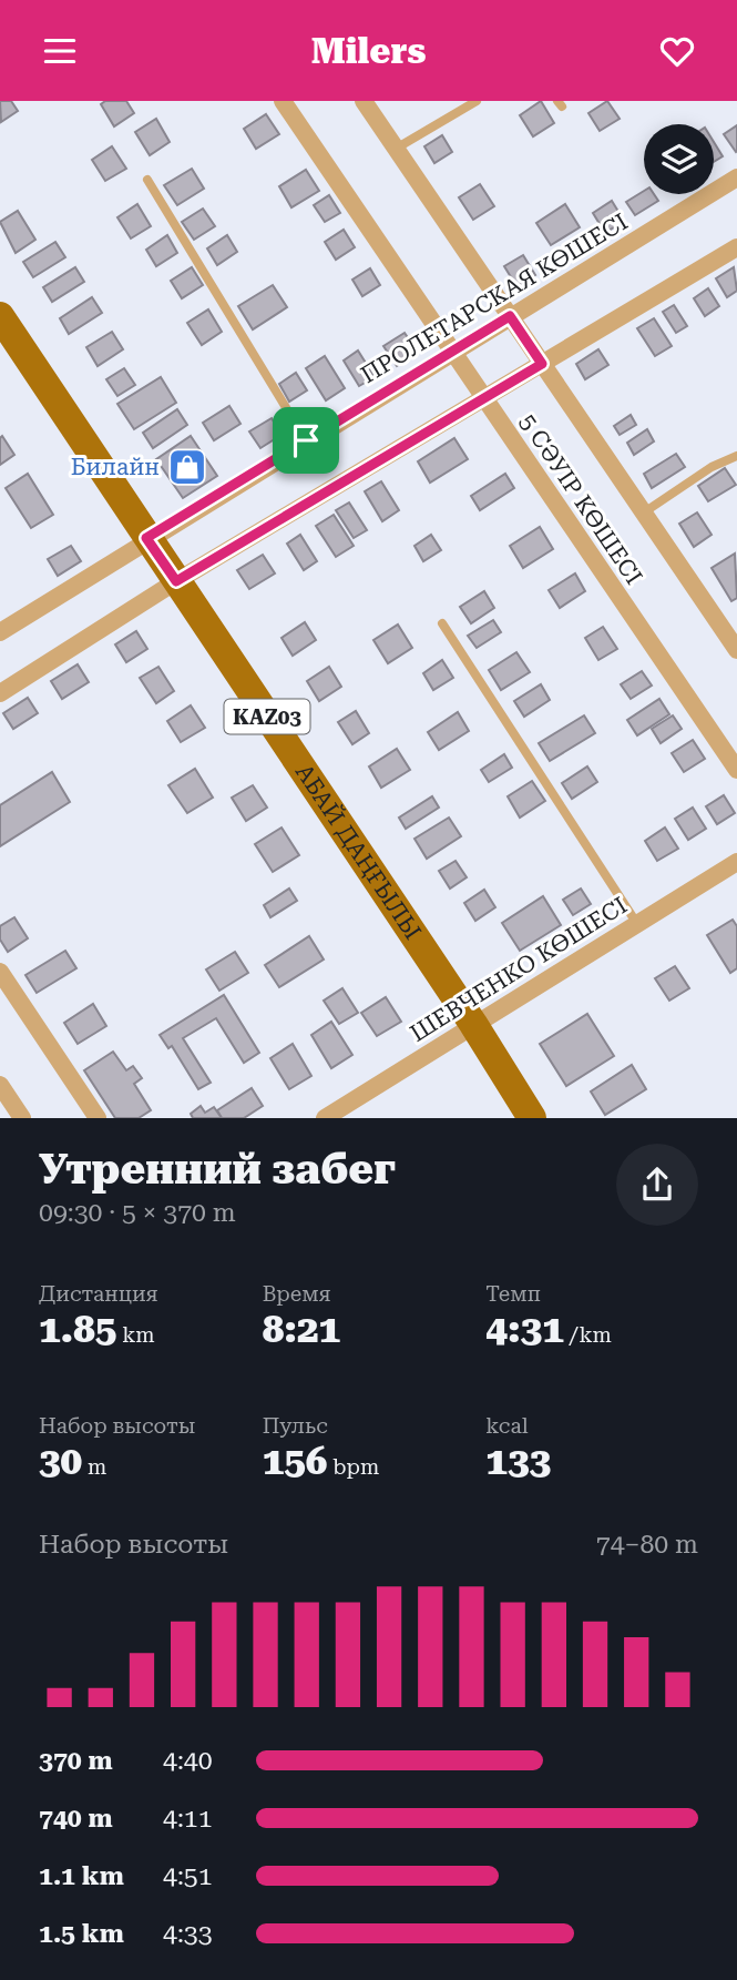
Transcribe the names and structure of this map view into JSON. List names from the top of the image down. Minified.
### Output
{"streets":{"main road":["KАZ03","АБАЙ ДАҢҒЫЛЫ"],"street":["ПРОЛЕТАРСКАЯ КӨШЕСІ","5 СӘУІР КӨШЕСІ","ШЕВЧЕНКО КӨШЕСІ"]},"crossings":[["ПРОЛЕТАРСКАЯ КӨШЕСІ","5 СӘУІР КӨШЕСІ"],["ПРОЛЕТАРСКАЯ КӨШЕСІ","АБАЙ ДАҢҒЫЛЫ"],["АБАЙ ДАҢҒЫЛЫ","ШЕВЧЕНКО КӨШЕСІ"]],"places":{"shop":["Билайн"]},"page":{"header":"Milers","heading":["Утренний забег","09:30 · 5 × 370 m"],"stats":[["Дистанция","1.85 km"],["Время","8:21"],["Темп","4:31 /km"],["Набор высоты","30 m"],["Пульс","156 bpm"],["kcal","133"]],"chart":["Набор высоты","74–80 m"],"list":[{"name":"370 m","note":"4:40"},{"name":"740 m","note":"4:11"},{"name":"1.1 km","note":"4:51"},{"name":"1.5 km","note":"4:33"}]}}
